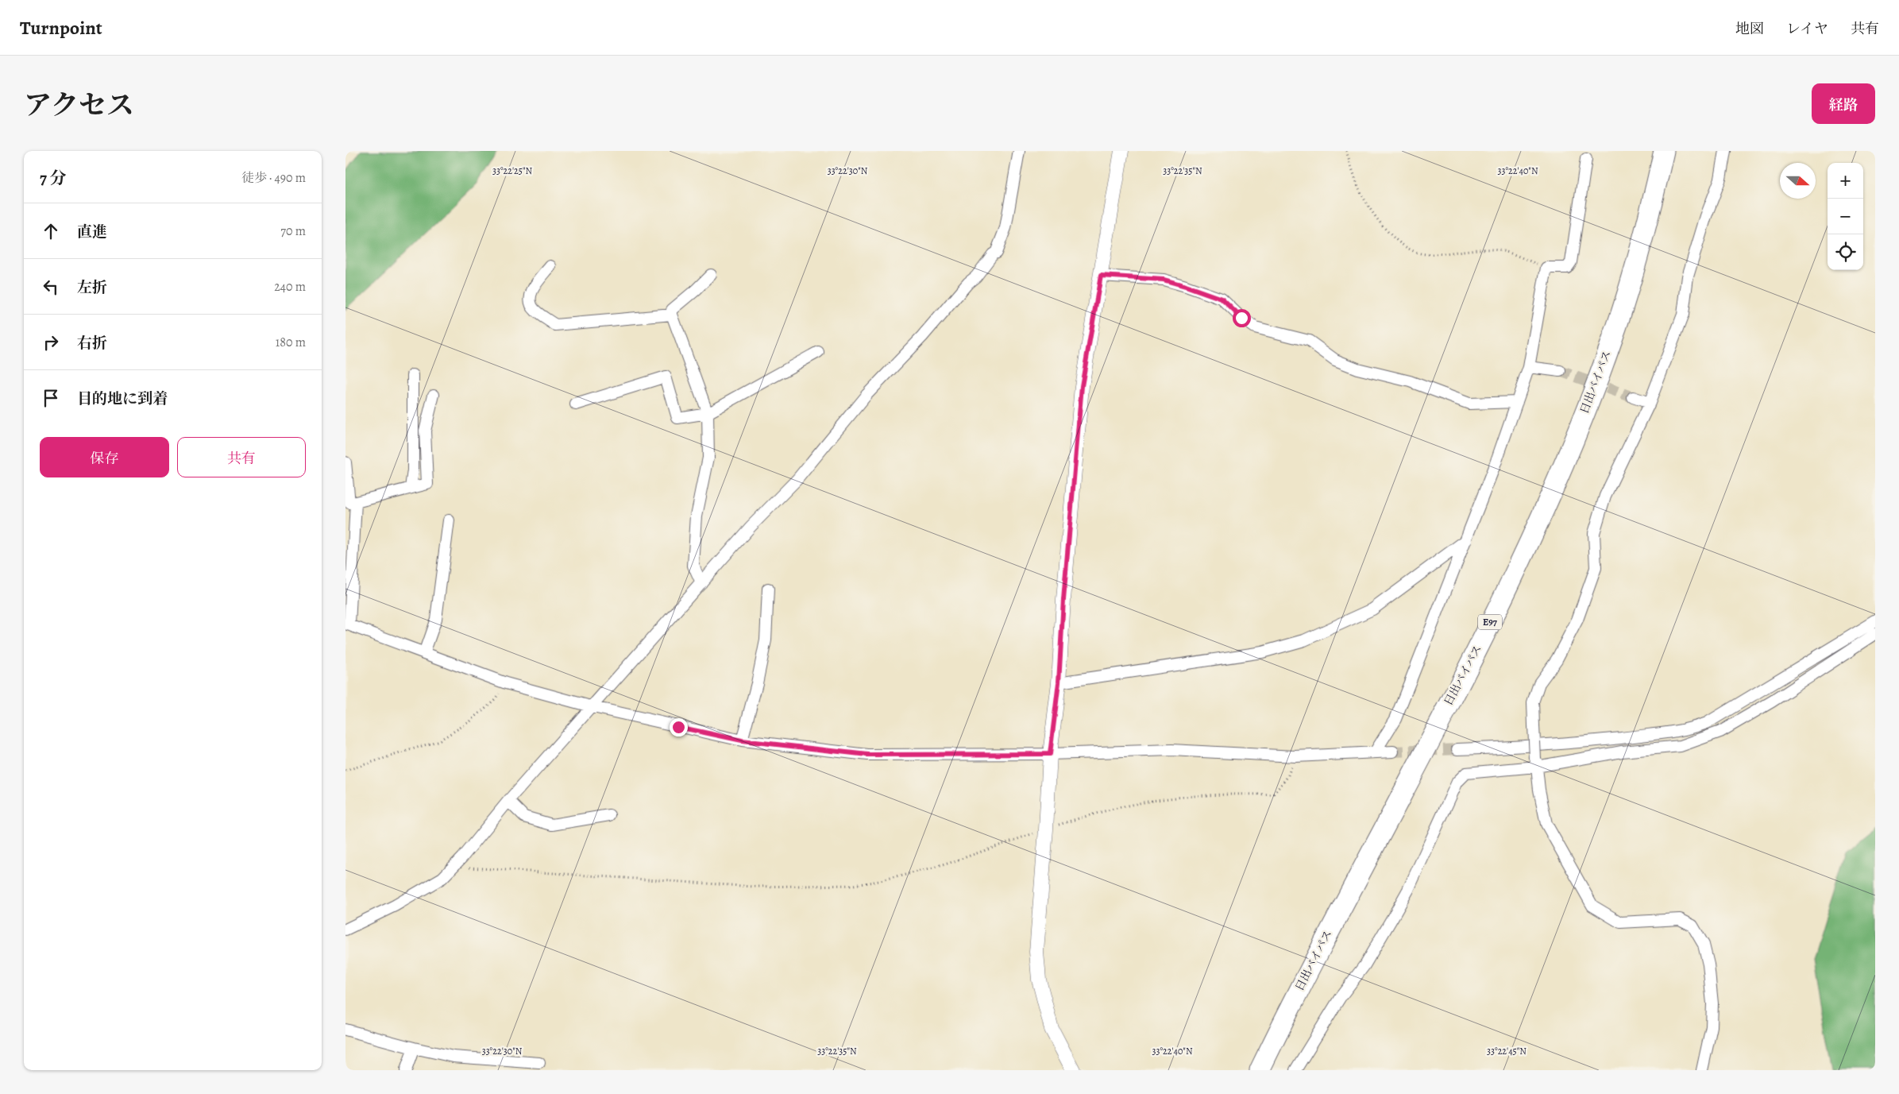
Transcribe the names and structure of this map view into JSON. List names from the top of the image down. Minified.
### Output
{"streets":{"highway":["日出バイパス","E97"]},"north":"right","page":{"header":"Turnpoint","nav":["地図","レイヤ","共有"],"title":"アクセス","buttons":["経路",["保存","共有"]],"heading":["7 分","徒歩 · 490 m"],"map_buttons":["+","−"],"list":[["直進","70 m"],["左折","240 m"],["右折","180 m"],"目的地に到着"]},"coordinates":["33°22'40\"N","33°22'25\"N","33°22'30\"N","33°22'35\"N","33°22'45\"N"]}
